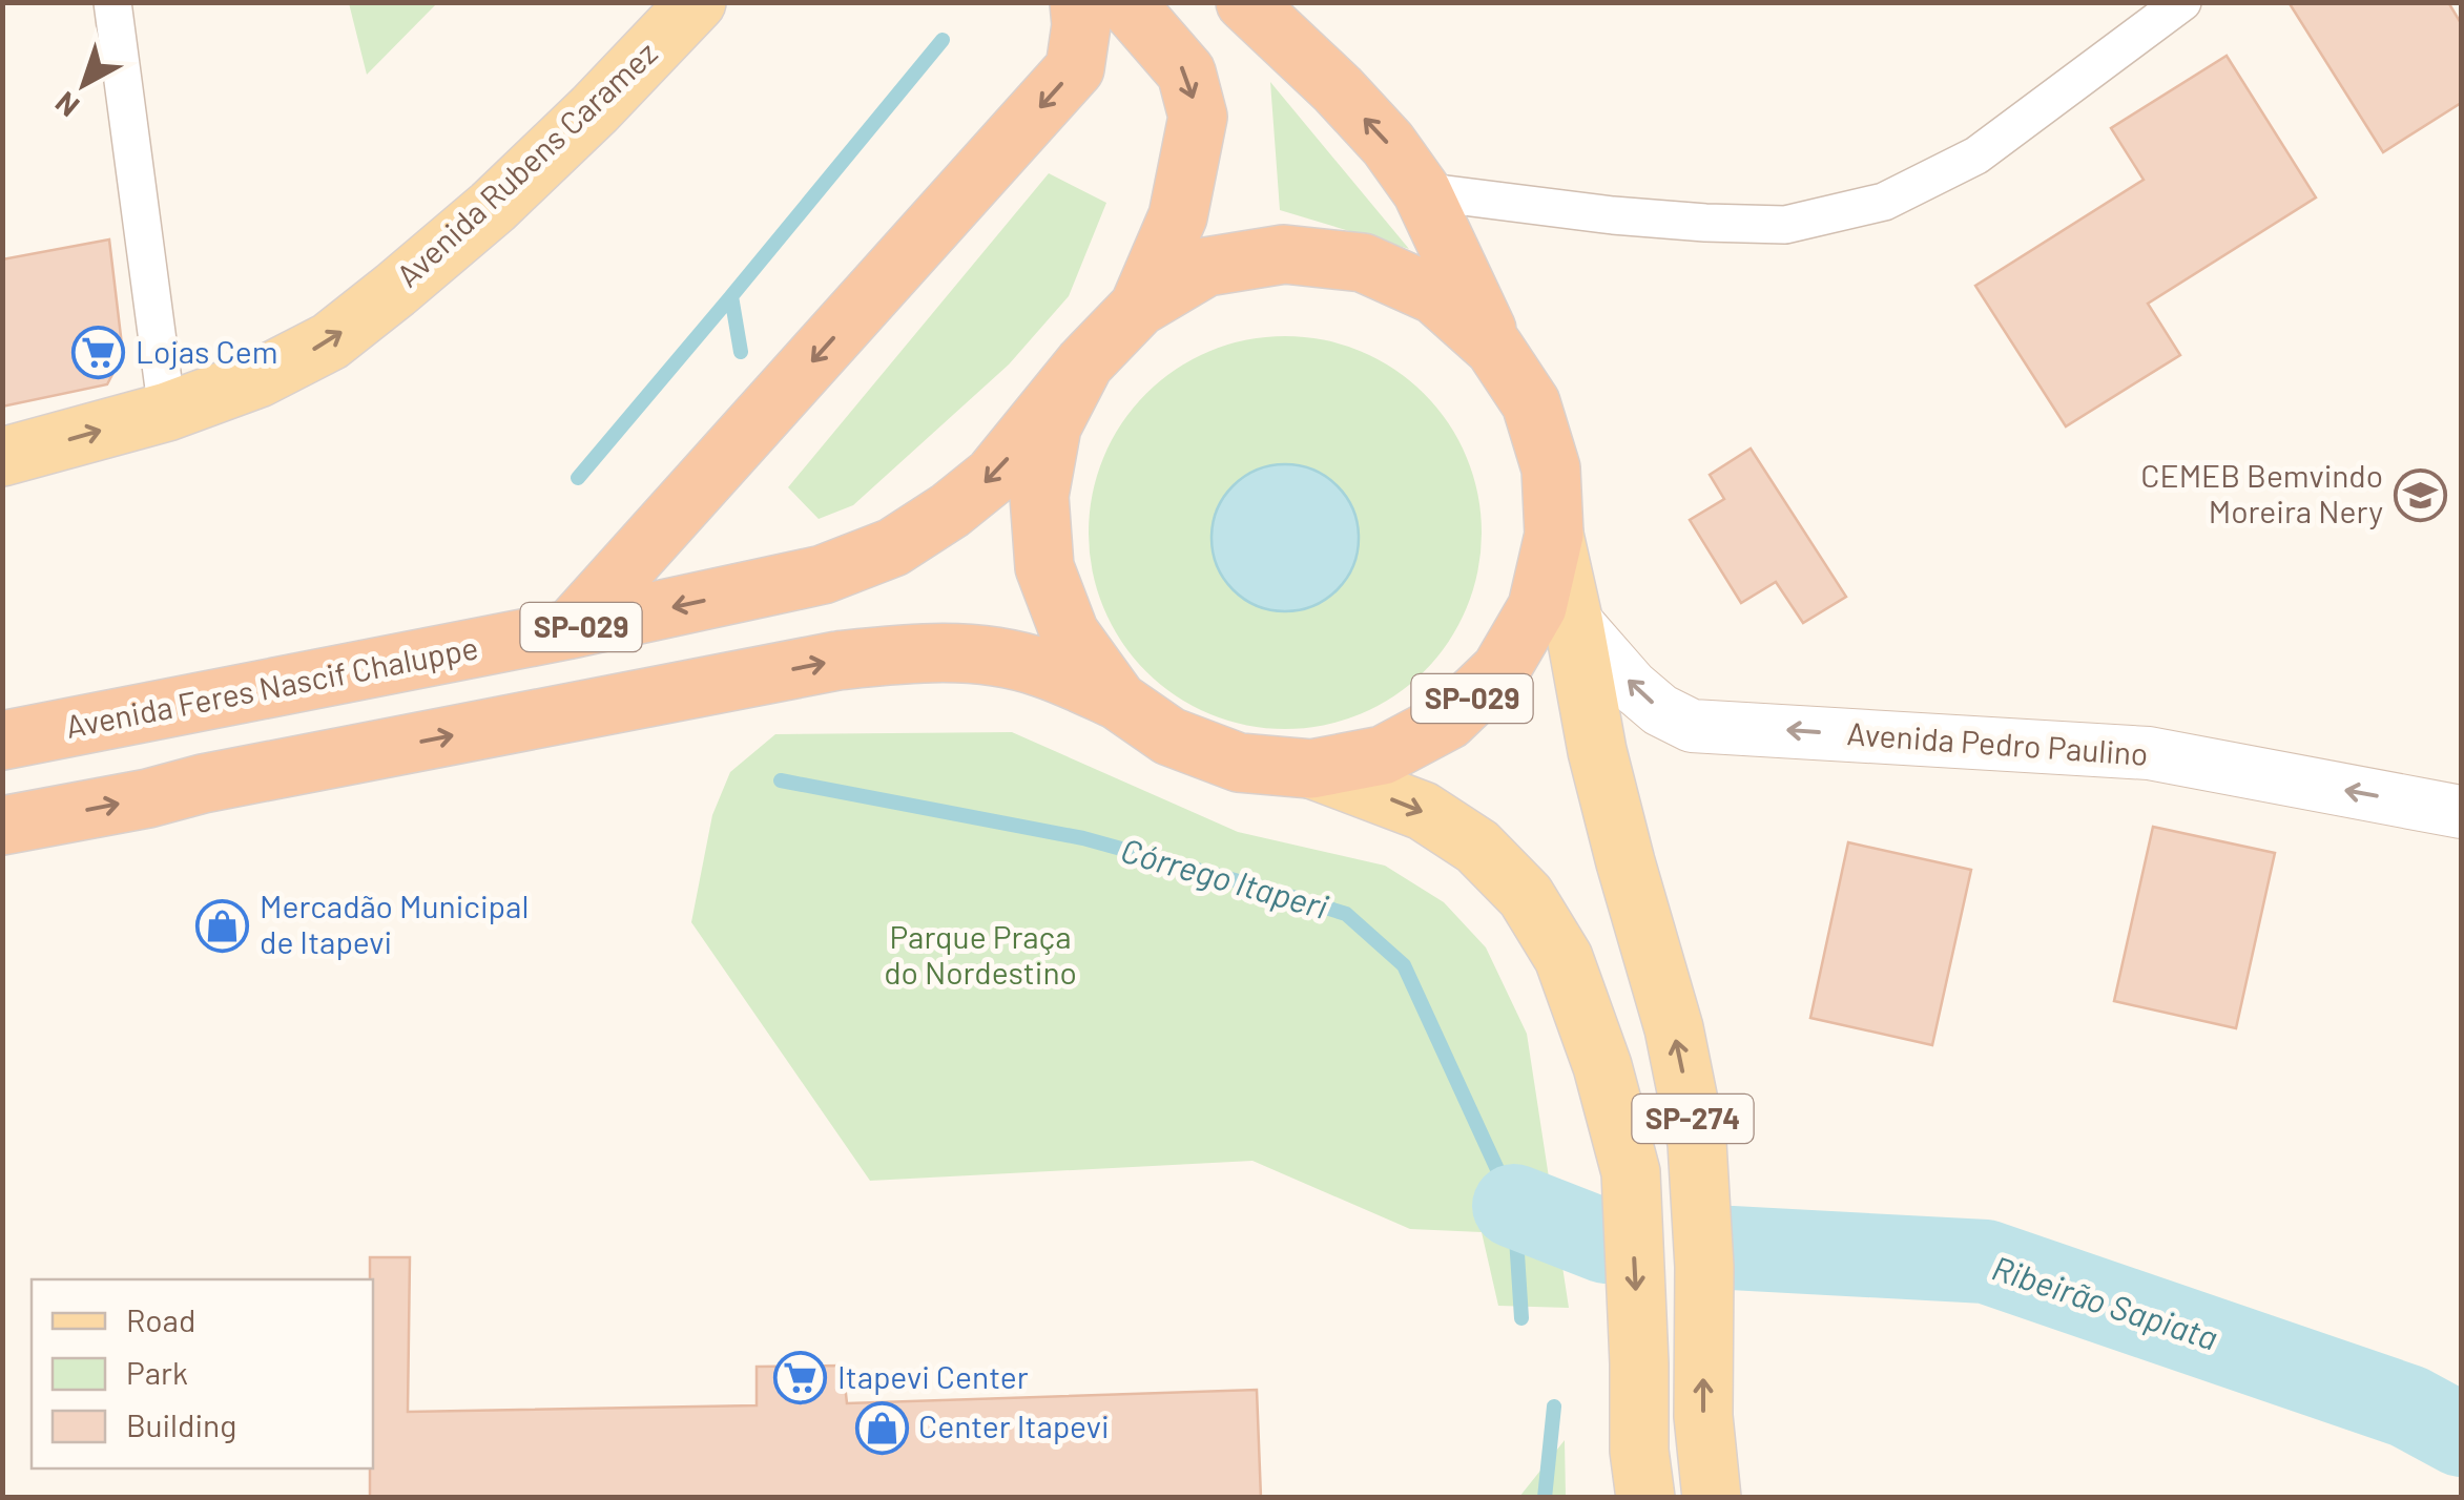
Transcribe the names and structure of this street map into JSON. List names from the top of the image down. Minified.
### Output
{"streets":{"highway":["SP-029","Avenida Feres Nascif Chaluppe"],"main road":["Avenida Rubens Caramez","Avenida Pedro Paulino","SP-274"]},"crossings":[["SP-029","Avenida Feres Nascif Chaluppe"],["SP-029","SP-274"],["Avenida Pedro Paulino","SP-274"]],"one_way":["Avenida Rubens Caramez","Avenida Pedro Paulino"],"water":["Córrego Itaperi","Ribeirão Sapiata"],"parks":["Parque Praça do Nordestino"],"places":{"supermarket":["Lojas Cem","Itapevi Center"],"school or university":["CEMEB Bemvindo Moreira Nery"],"shop":["Mercadão Municipal de Itapevi","Center Itapevi"]},"legend":["Road","Park","Building"],"north":"bottom left"}
